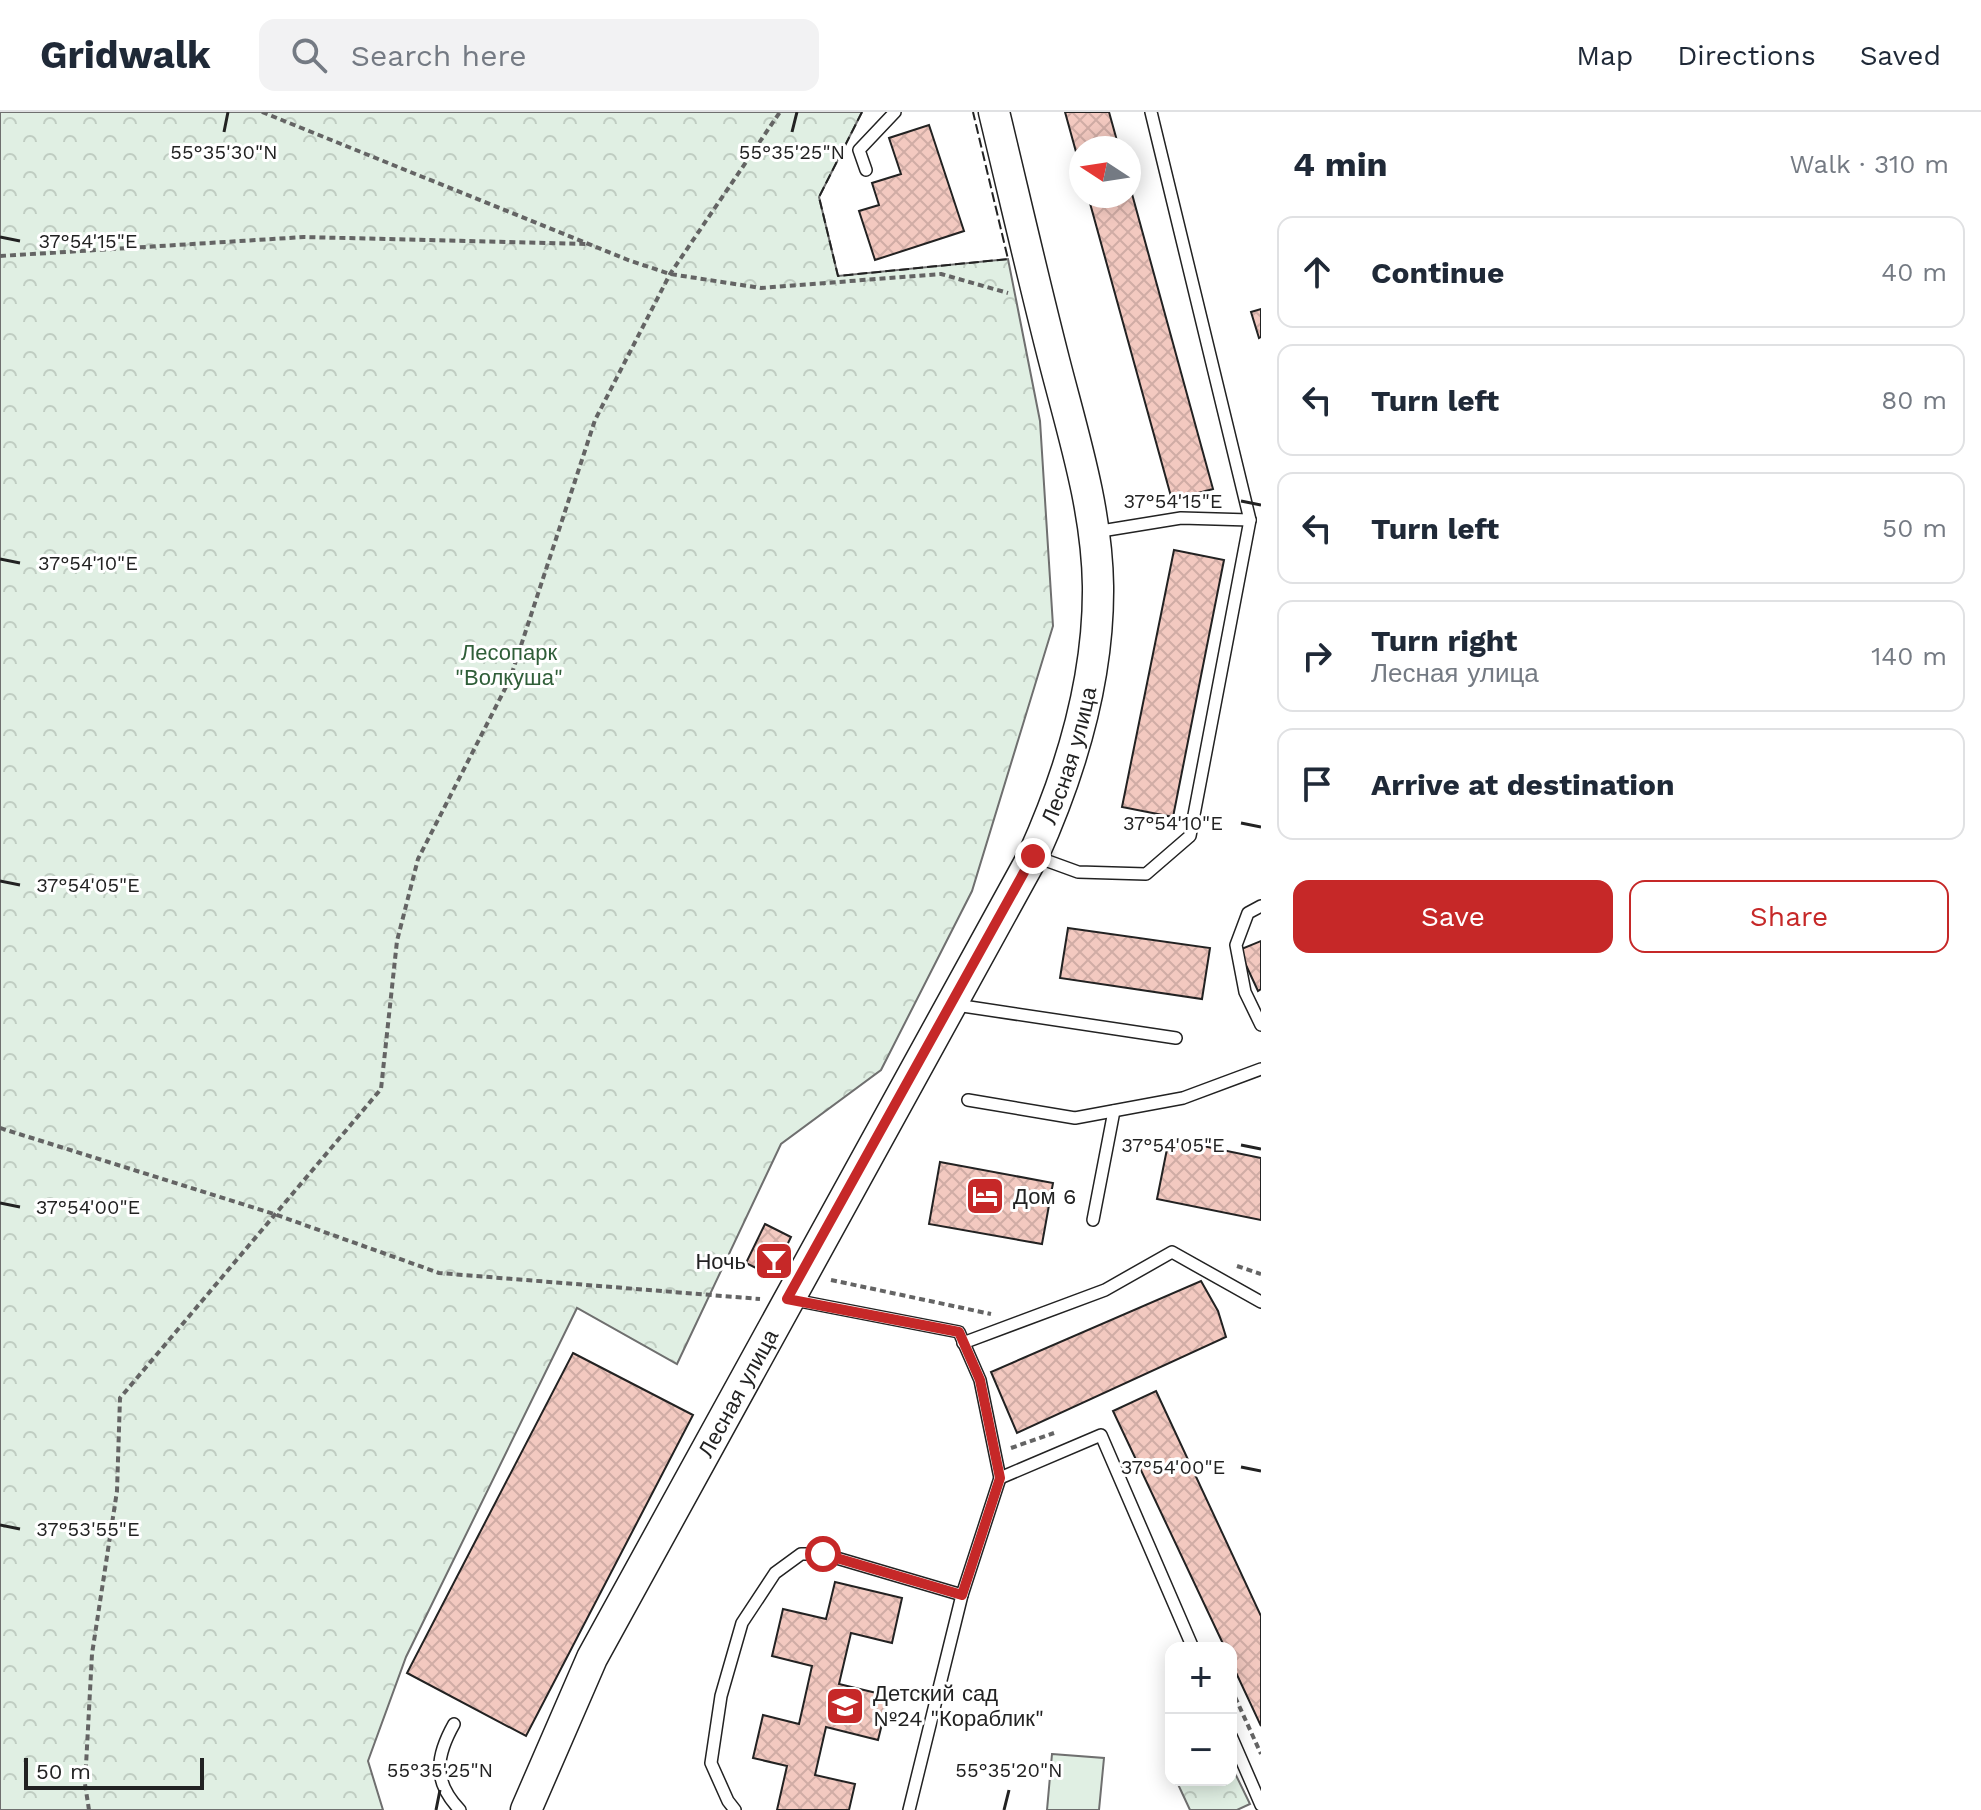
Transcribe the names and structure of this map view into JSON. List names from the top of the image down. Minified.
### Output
{"streets":{"street":["Лесная улица"]},"parks":["Лесопарк \"Волкуша\""],"places":{"hotel":["Дом 6"],"bar":["Ночь"],"school or university":["Детский сад №24 \"Кораблик\""]},"scale_bar":"50 m","north":"left","page":{"header":"Gridwalk","search":"Search here","nav":["Map","Directions","Saved"],"heading":["4 min","Walk · 310 m"],"list":[["Continue","40 m"],["Turn left","80 m"],["Turn left","50 m"],["Turn right","Лесная улица","140 m"],"Arrive at destination"],"buttons":["Save","Share"],"map_buttons":["+","−"],"scale":"50 m"},"coordinates":["55°35'30\"N","55°35'25\"N","37°54'15\"E","37°54'10\"E","37°54'05\"E","37°54'00\"E","37°53'55\"E","55°35'20\"N"]}
